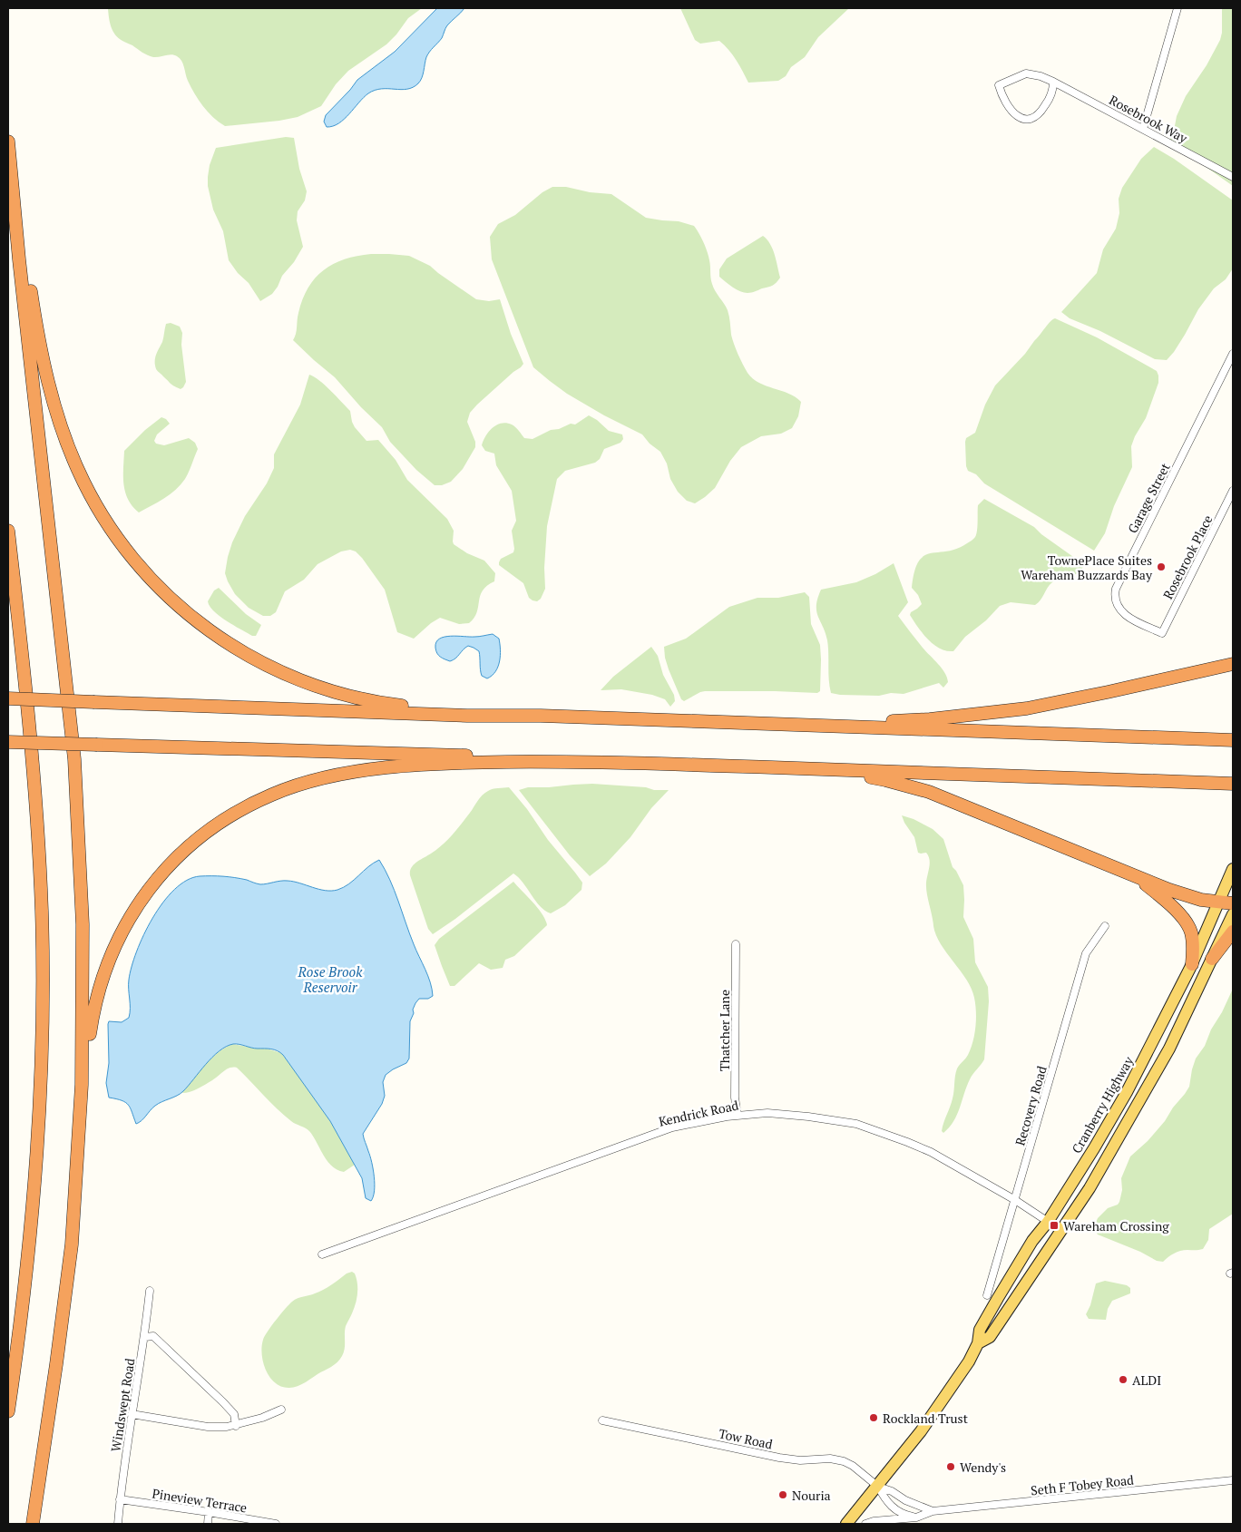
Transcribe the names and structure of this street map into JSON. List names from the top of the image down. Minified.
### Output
{"streets":{"main road":["Cranberry Highway"],"street":["Rosebrook Way","Garage Street","Rosebrook Place","Thatcher Lane","Recovery Road","Kendrick Road","Windswept Road","Tow Road","Seth F Tobey Road","Pineview Terrace"]},"crossings":[["Garage Street","Rosebrook Place"],["Thatcher Lane","Kendrick Road"],["Cranberry Highway","Kendrick Road"],["Cranberry Highway","Tow Road"],["Cranberry Highway","Seth F Tobey Road"],["Recovery Road","Kendrick Road"],["Windswept Road","Pineview Terrace"],["Tow Road","Seth F Tobey Road"]],"water":["Rose Brook Reservoir"],"places":{"other":["TownePlace Suites Wareham Buzzards Bay","ALDI","Rockland Trust","Wendy's","Nouria"],"transit":["Wareham Crossing"]}}
